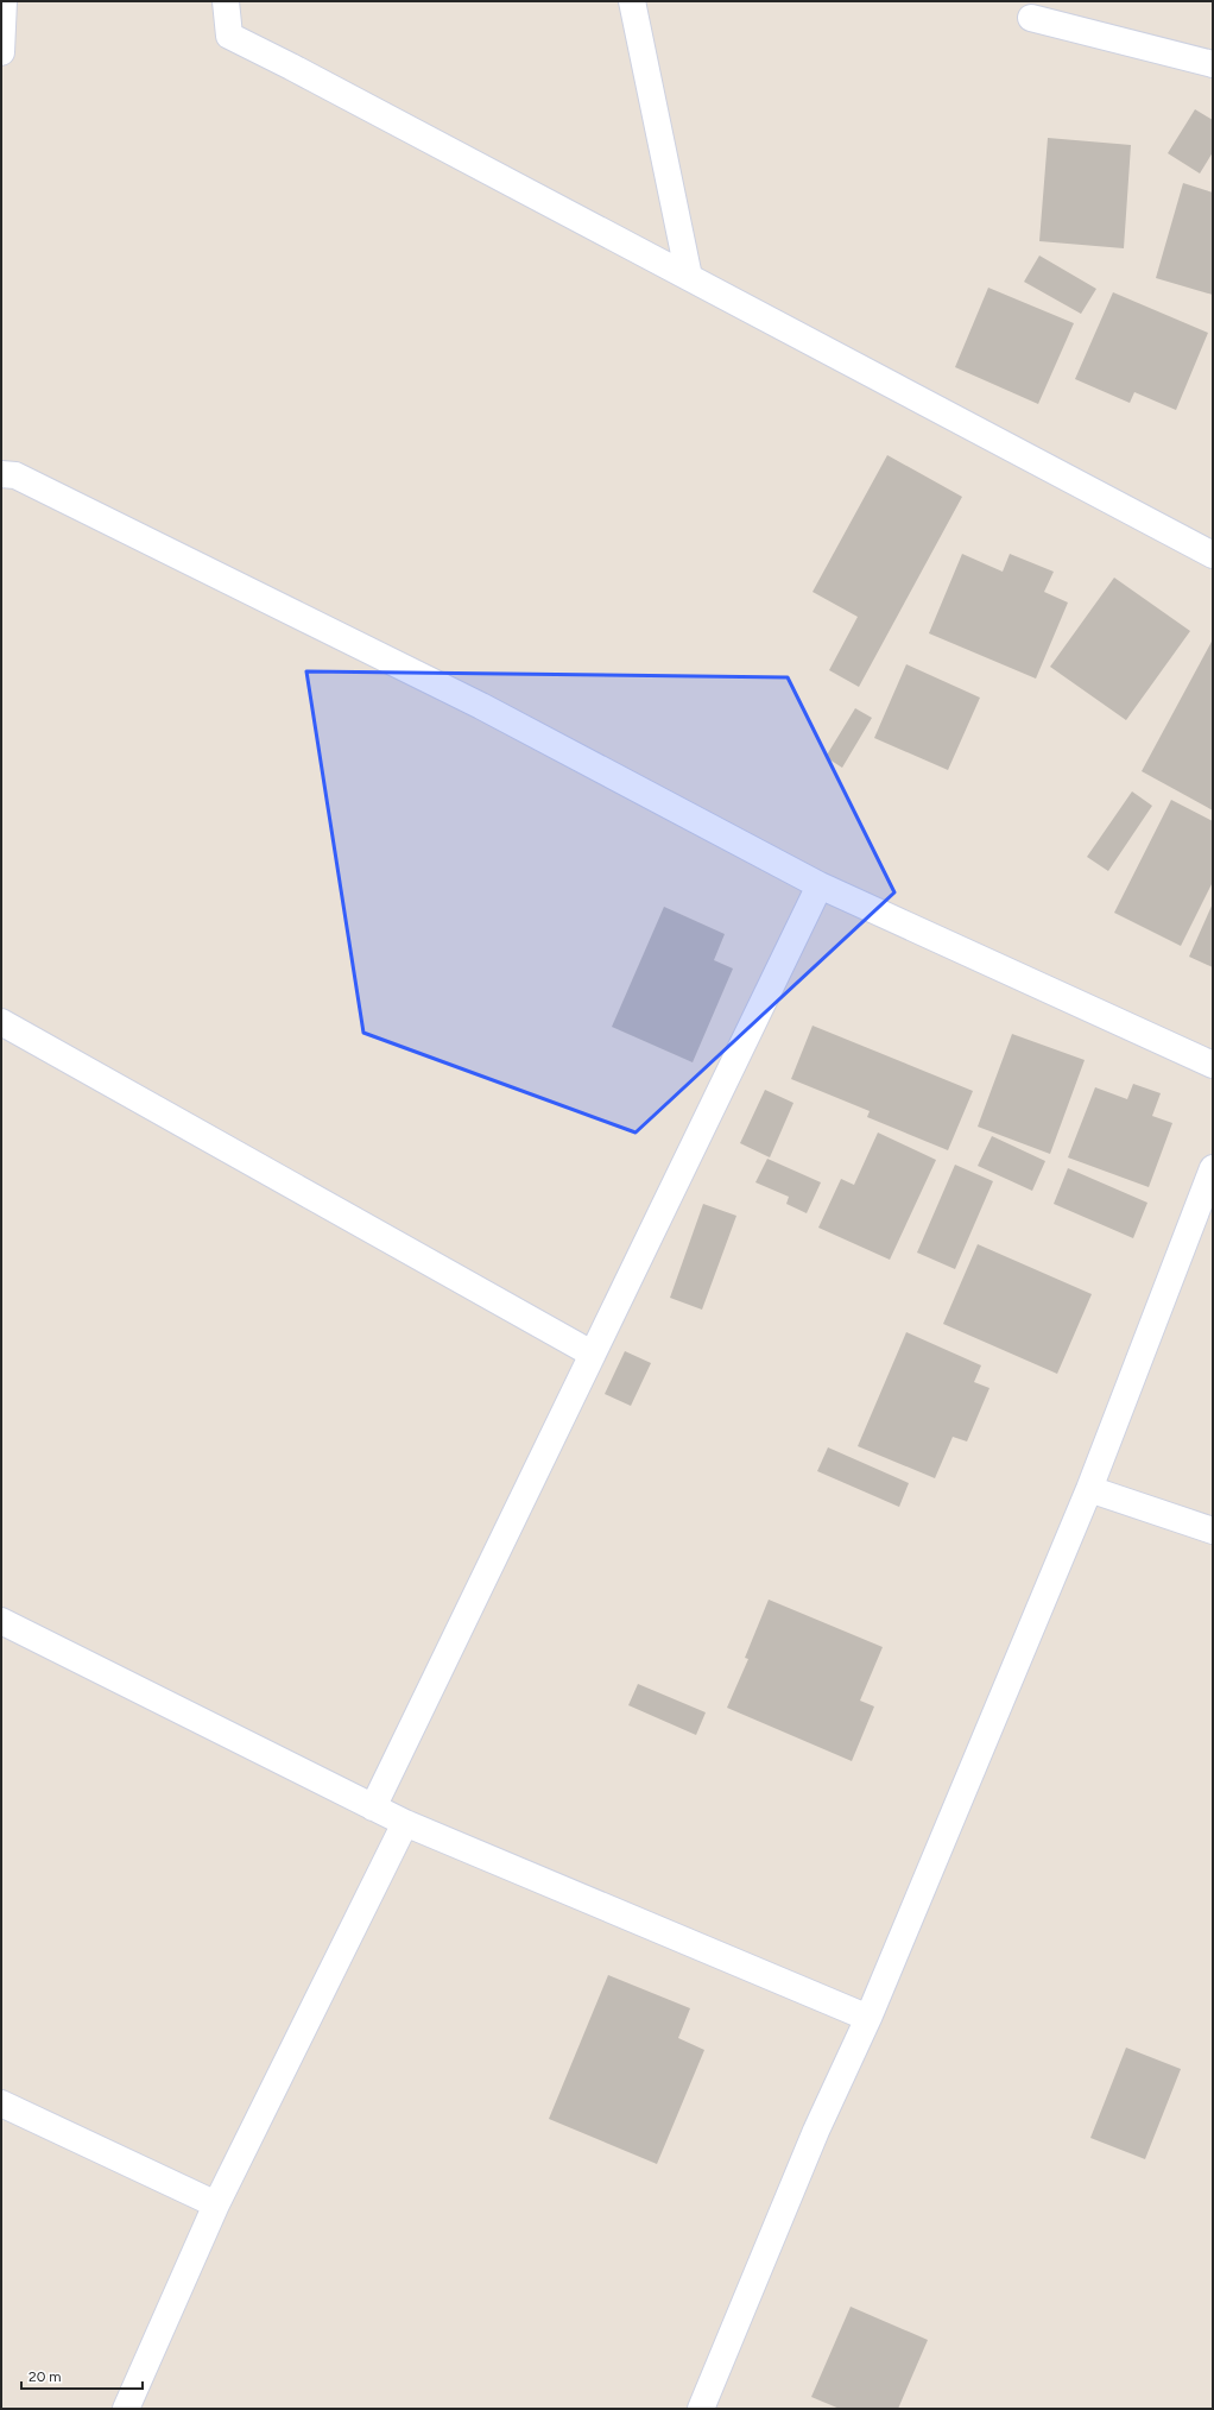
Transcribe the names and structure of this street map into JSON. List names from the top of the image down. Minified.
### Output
{"scale_bar":"20 m"}
